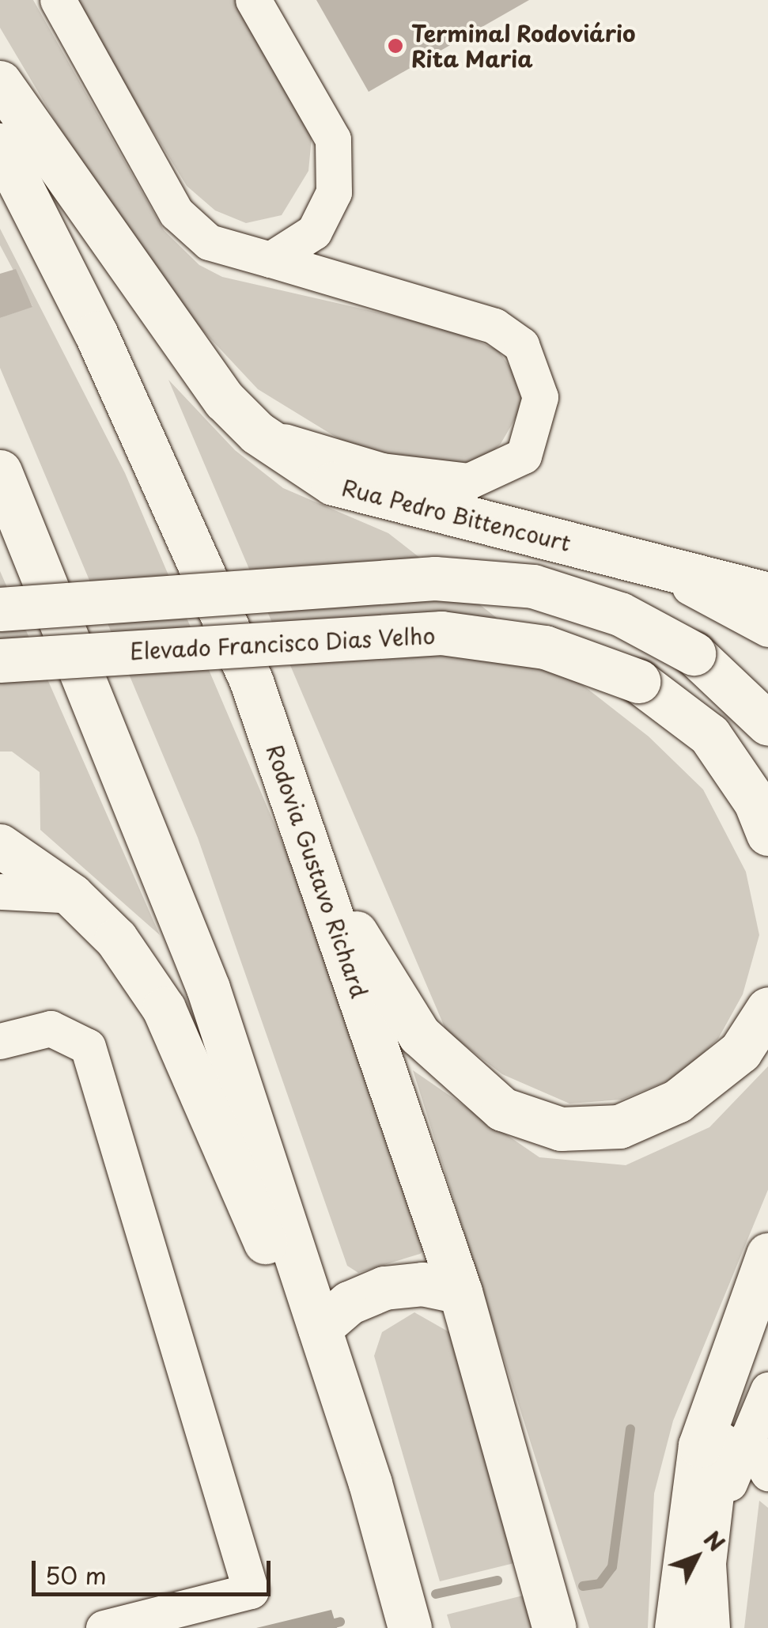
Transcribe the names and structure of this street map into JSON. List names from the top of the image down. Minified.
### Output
{"streets":{"main road":["Rua Pedro Bittencourt","Elevado Francisco Dias Velho","Rodovia Gustavo Richard"]},"places":["Terminal Rodoviário Rita Maria"],"scale_bar":"50 m","north":"top right"}
